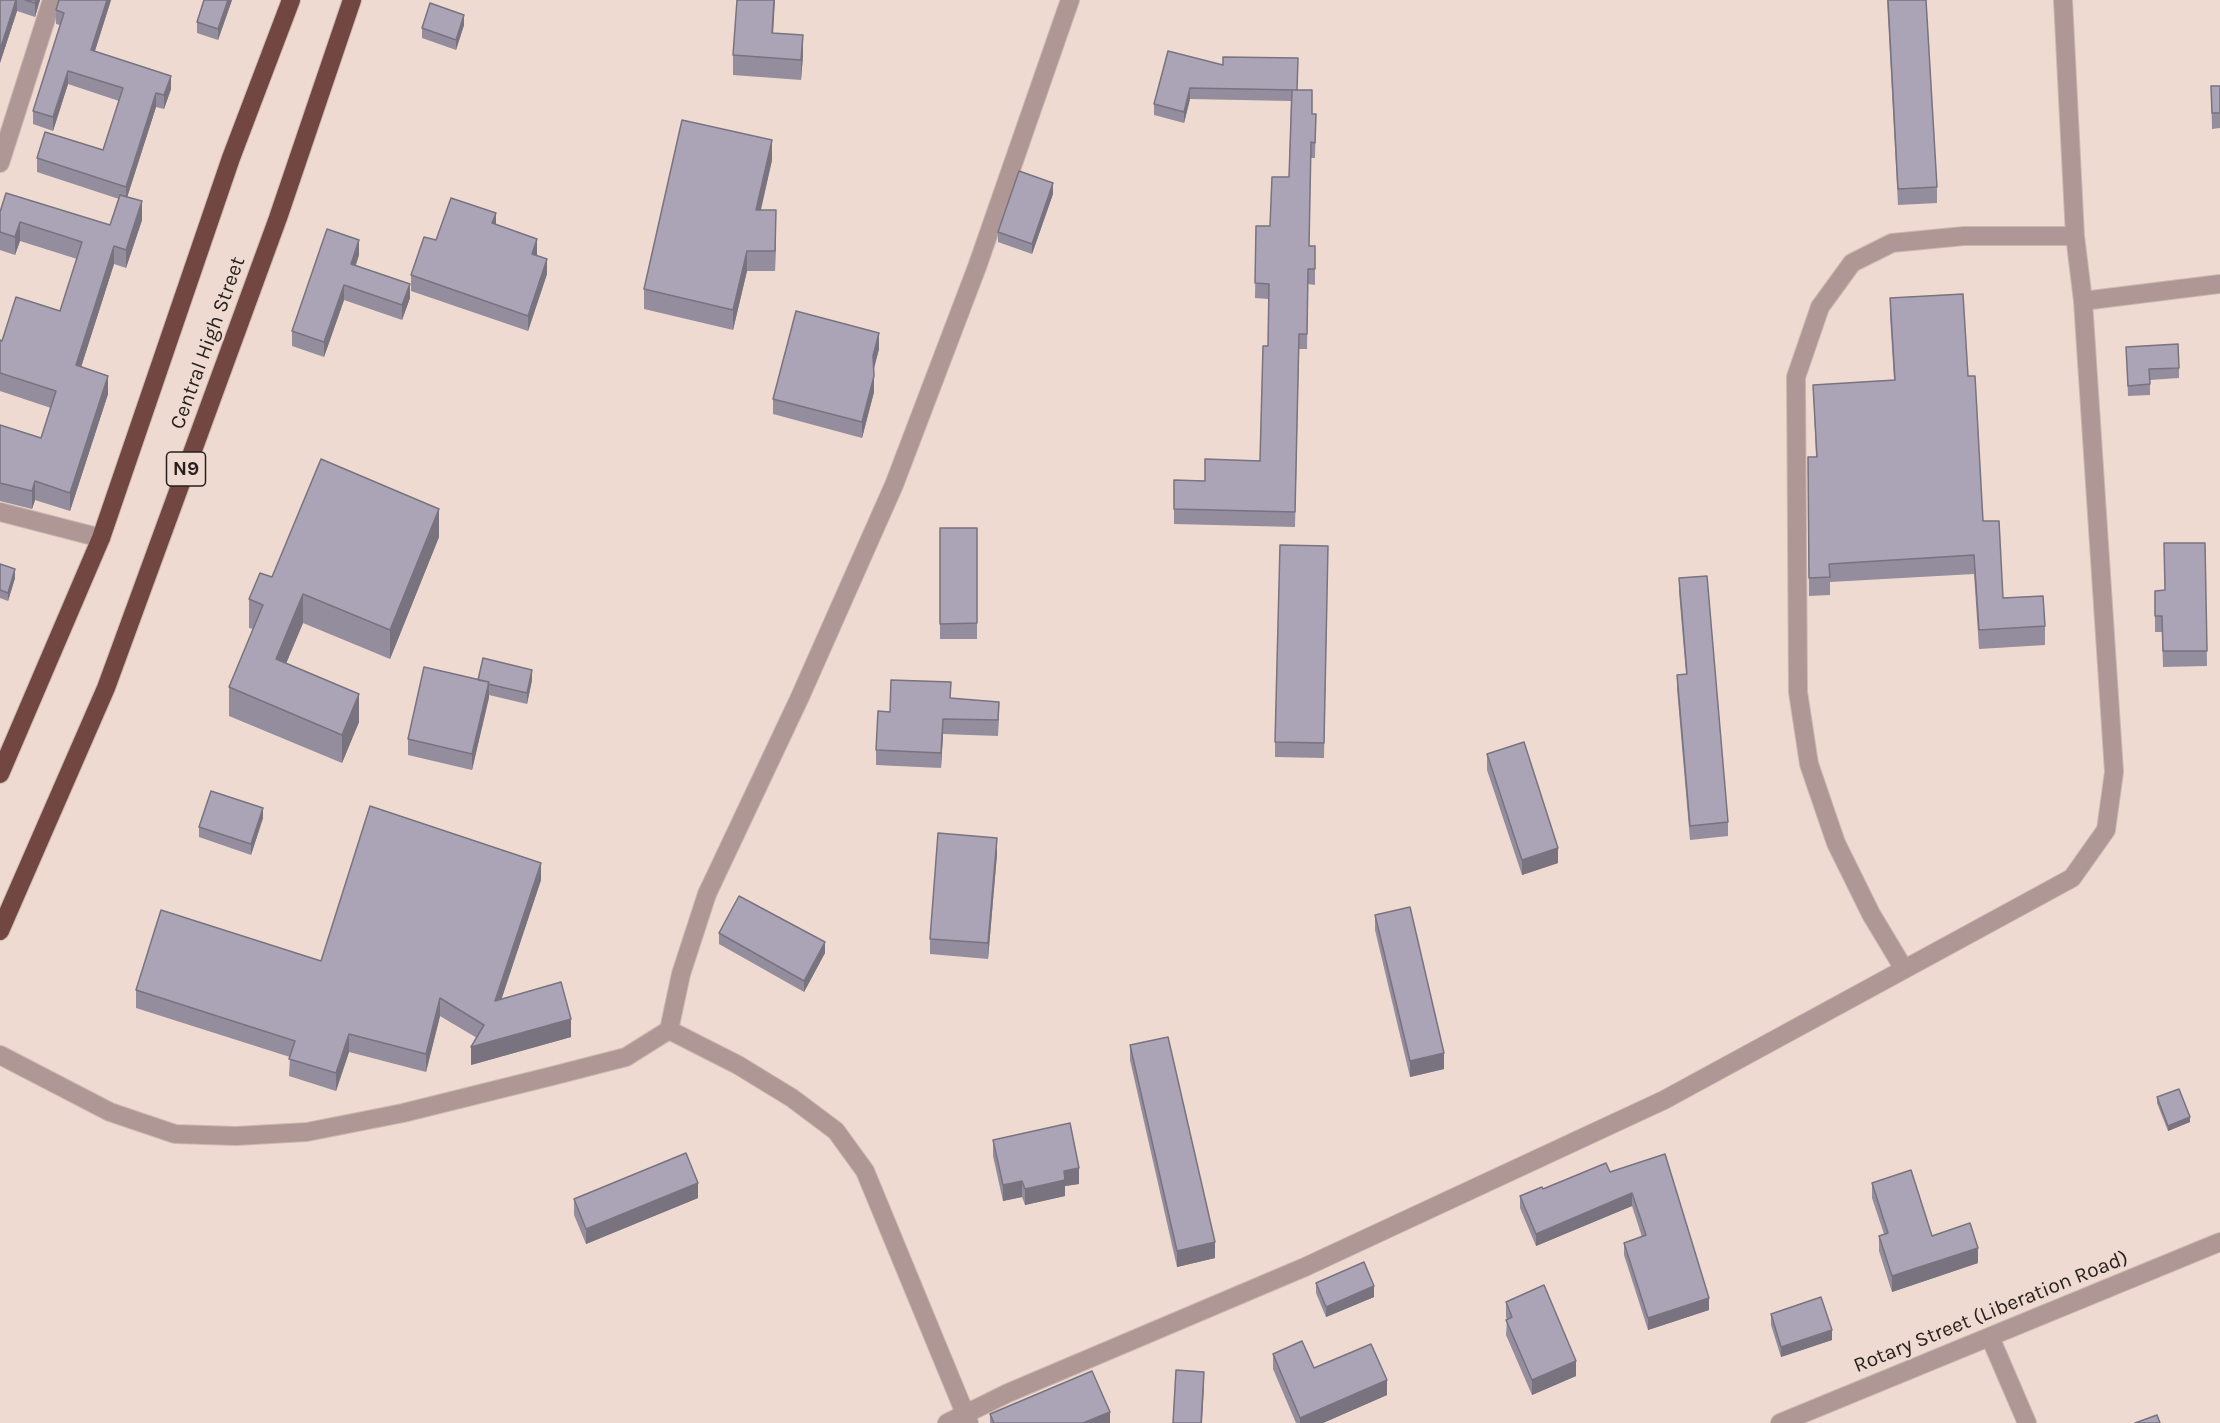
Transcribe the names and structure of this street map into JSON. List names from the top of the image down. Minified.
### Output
{"streets":{"highway":["Central High Street","N9"],"street":["Rotary Street (Liberation Road)"]}}
